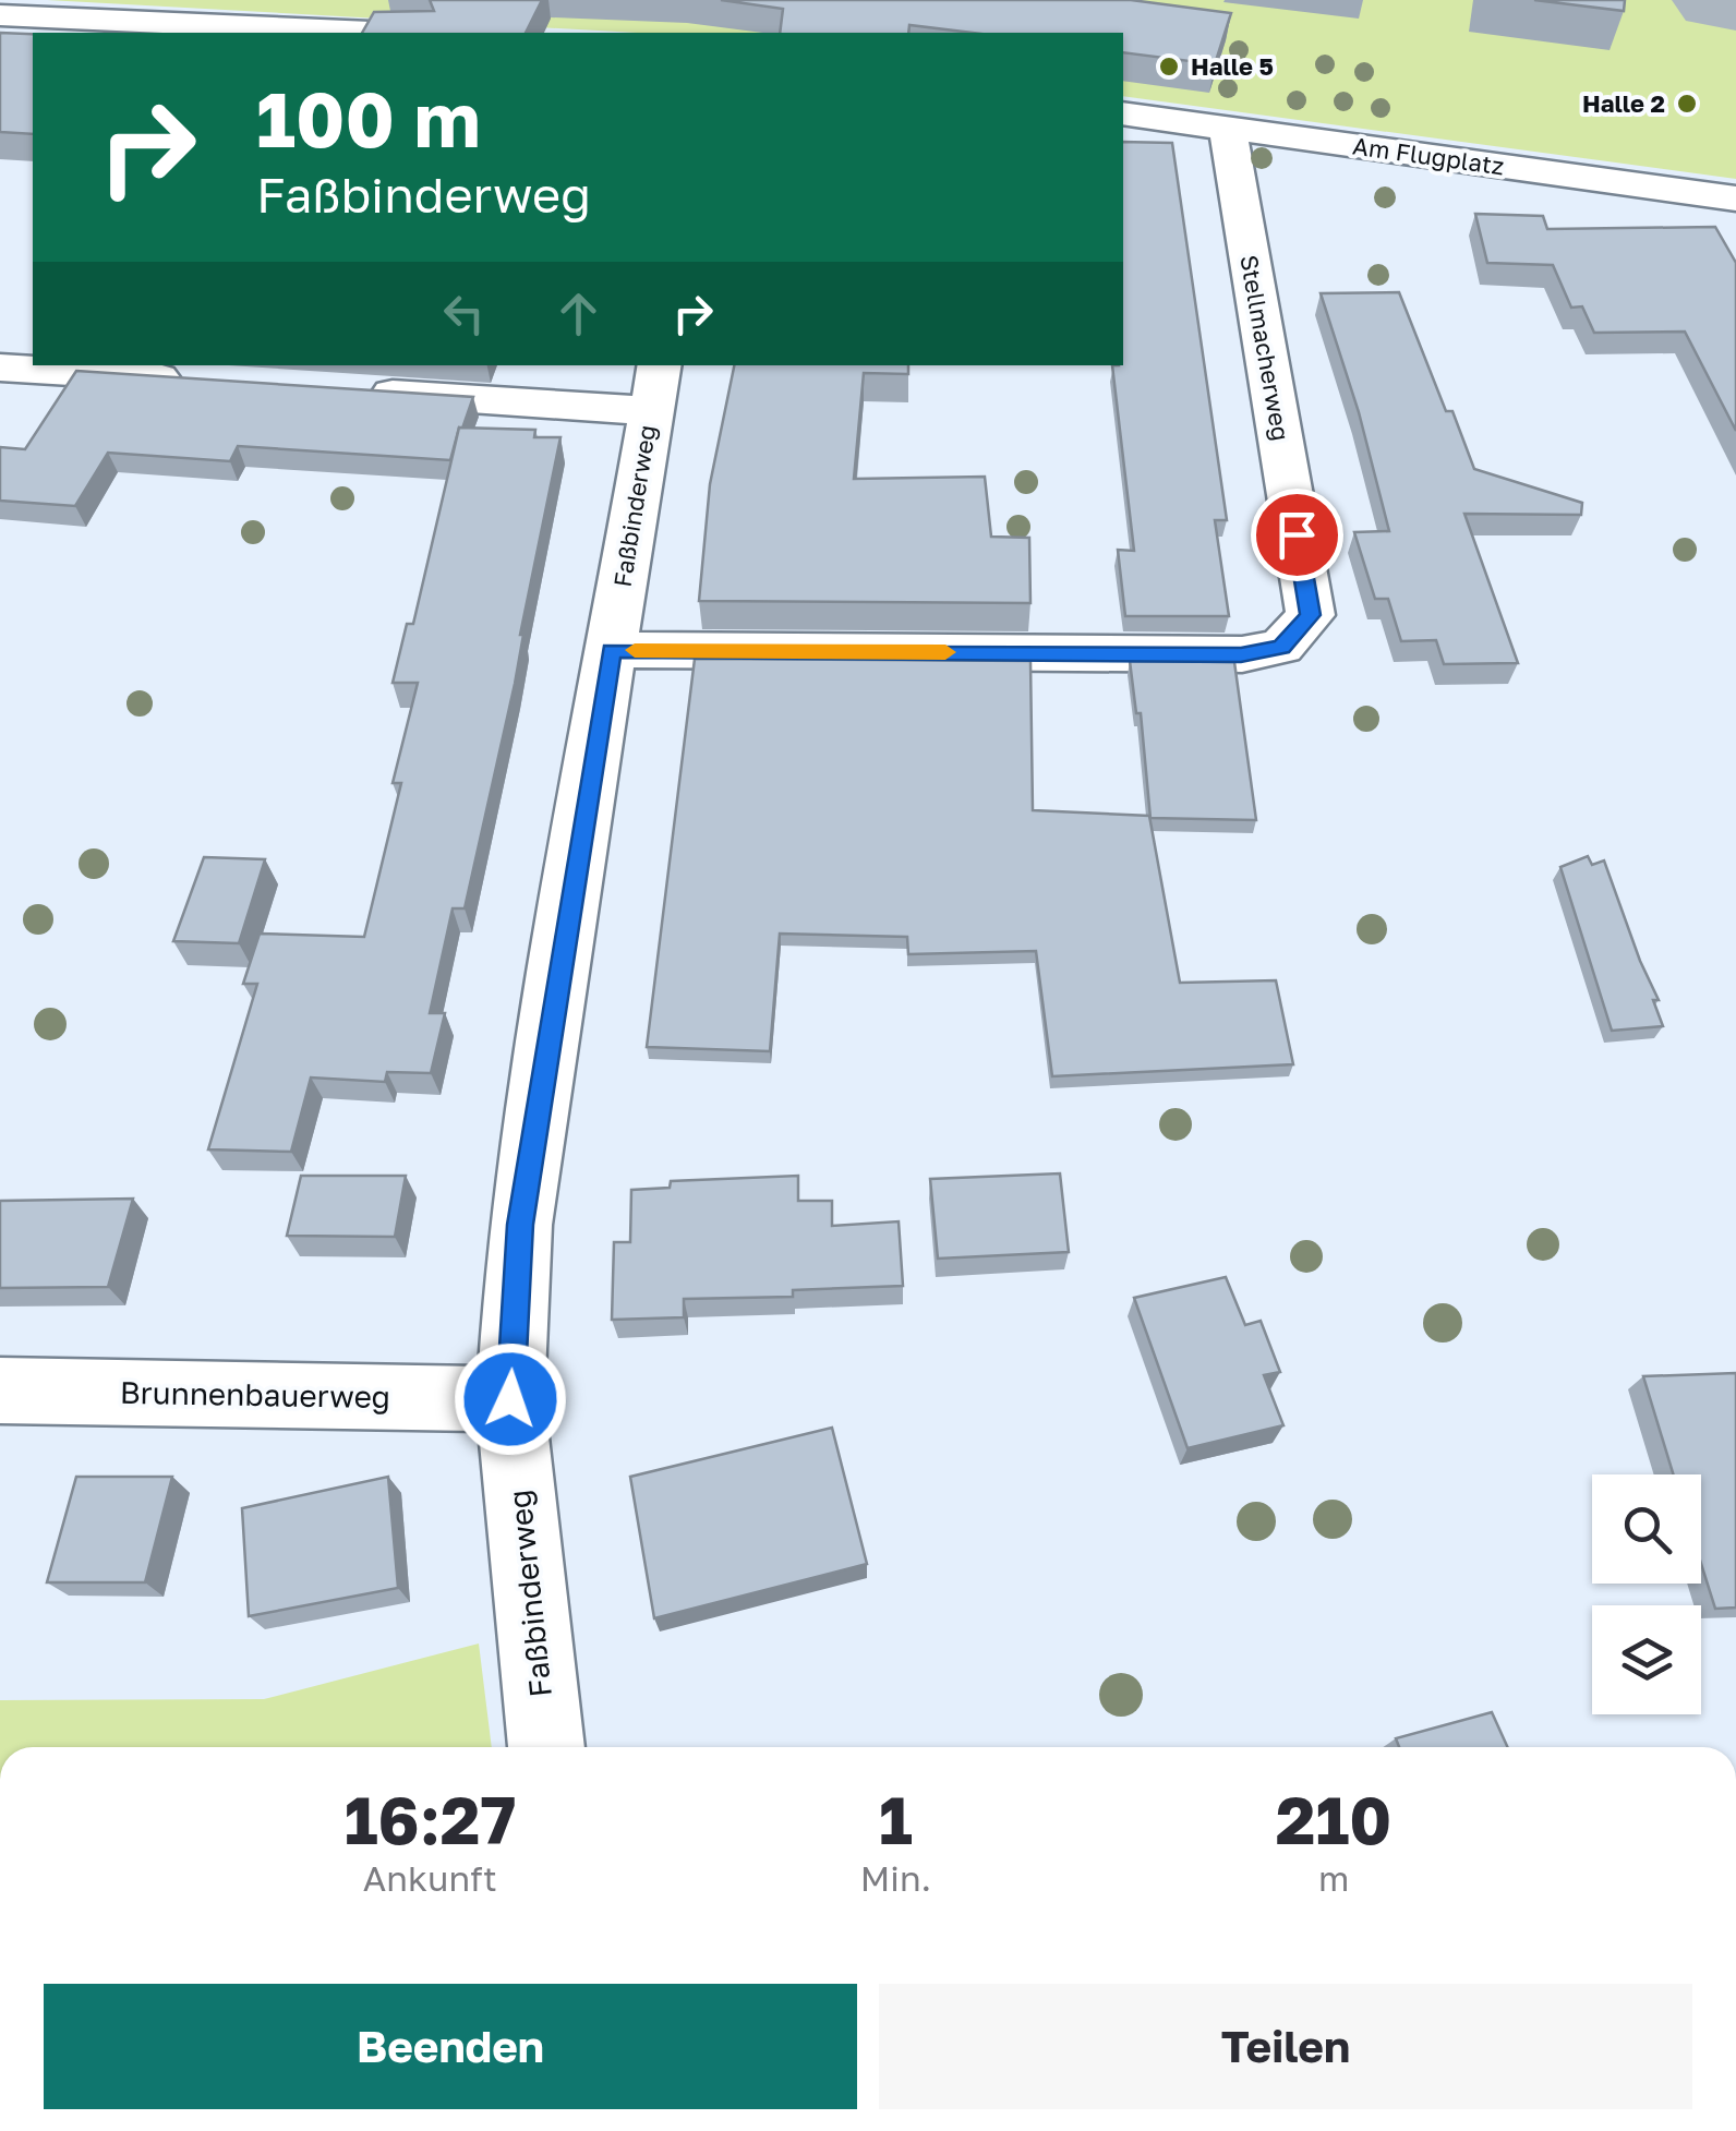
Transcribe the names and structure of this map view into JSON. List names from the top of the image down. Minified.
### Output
{"streets":{"street":["Am Flugplatz","Stellmacherweg","Faßbinderweg","Brunnenbauerweg"]},"crossings":[["Am Flugplatz","Stellmacherweg"],["Stellmacherweg","Faßbinderweg"],["Faßbinderweg","Brunnenbauerweg"]],"places":["Halle 5","Halle 2"],"page":{"turn":["100 m","Faßbinderweg"],"eta":["16:27","Ankunft","1","Min.","210","m"],"buttons":["Beenden","Teilen"]}}
